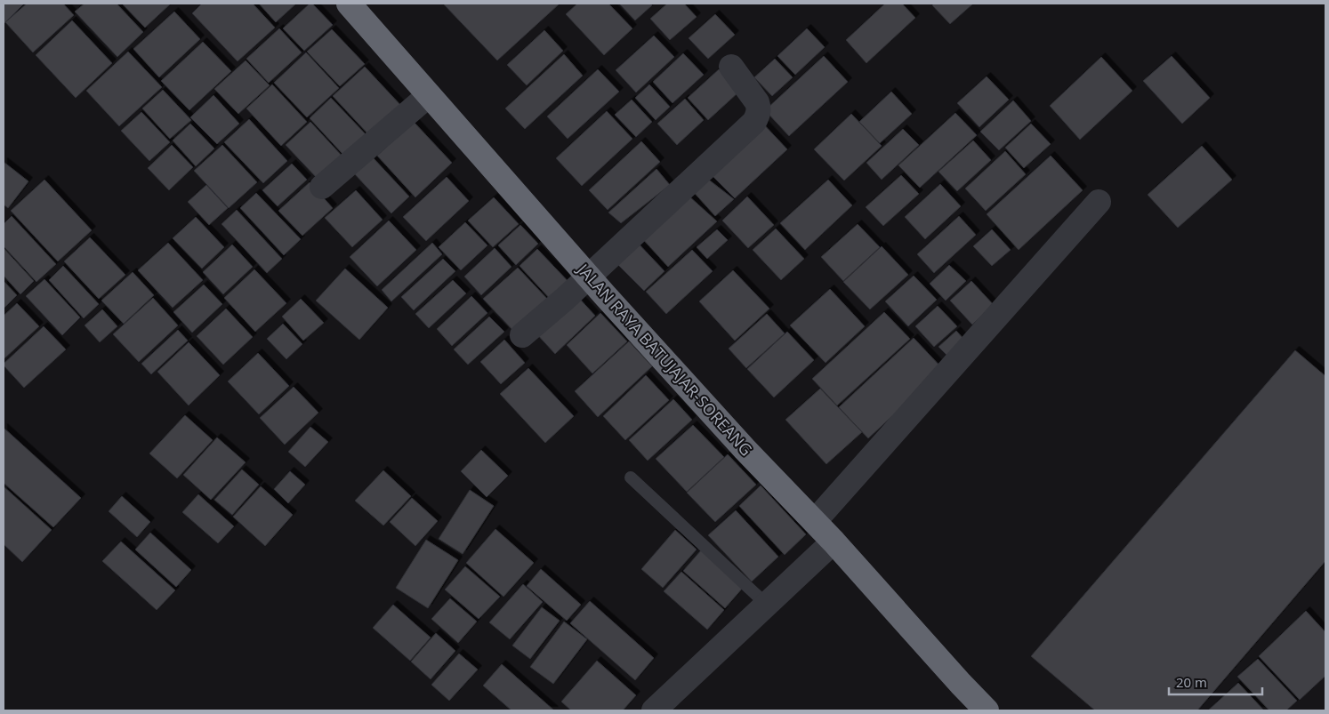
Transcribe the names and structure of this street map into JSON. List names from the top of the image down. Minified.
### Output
{"streets":{"highway":["JALAN RAYA BATUJAJAR-SOREANG"]},"scale_bar":"20 m"}
